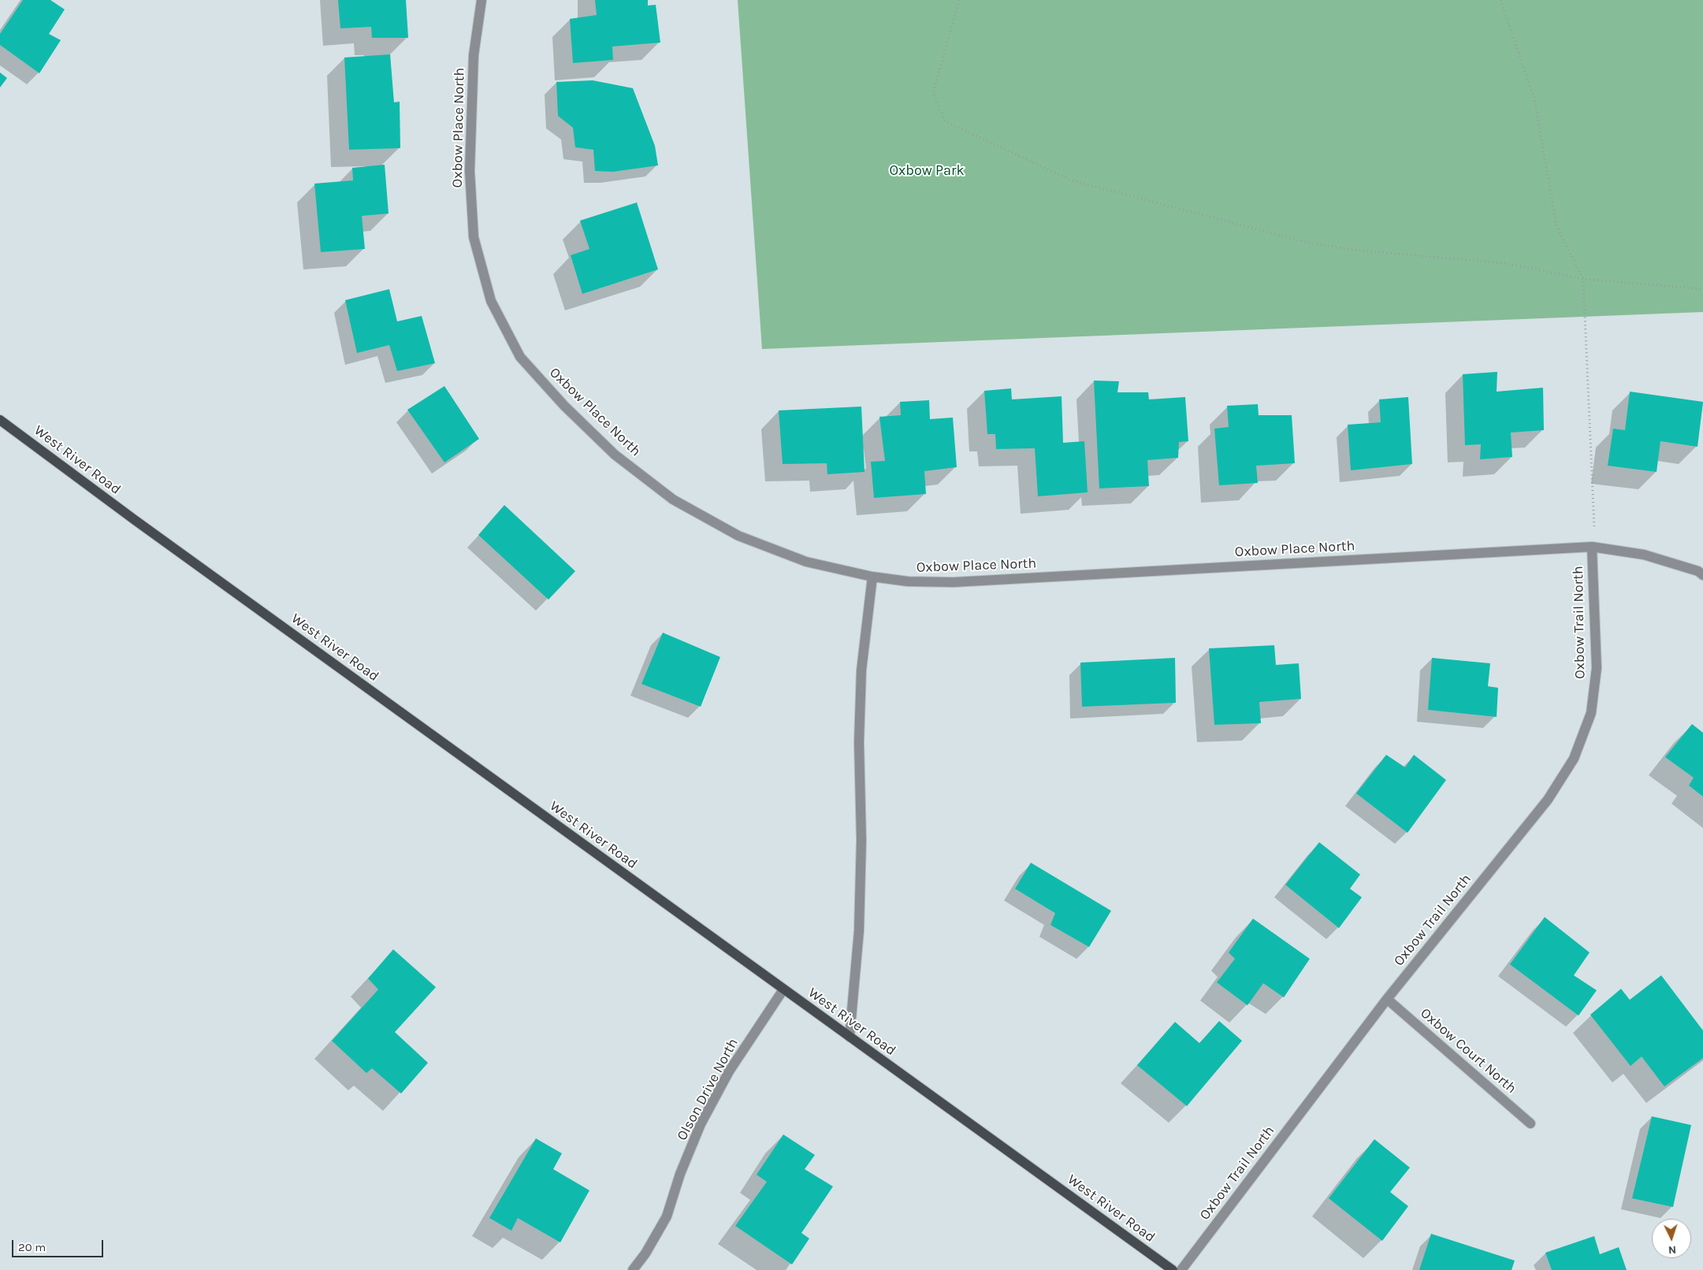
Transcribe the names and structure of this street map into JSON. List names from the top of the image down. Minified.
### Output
{"streets":{"main road":["West River Road"],"street":["Oxbow Place North","Oxbow Trail North","Oxbow Court North","Olson Drive North"]},"crossings":[["Oxbow Place North","Oxbow Trail North"],["West River Road","Olson Drive North"],["Oxbow Trail North","Oxbow Court North"]],"parks":["Oxbow Park"],"scale_bar":"20 m","north":"bottom"}
